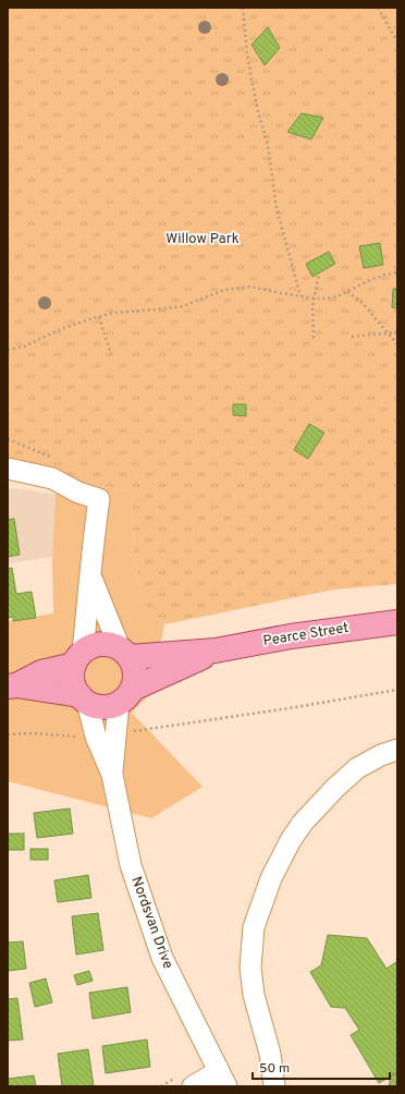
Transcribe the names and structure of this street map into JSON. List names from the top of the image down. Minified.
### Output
{"streets":{"main road":["Pearce Street"],"street":["Nordsvan Drive"]},"crossings":[["Pearce Street","Nordsvan Drive"]],"parks":["Willow Park"],"scale_bar":"50 m"}
